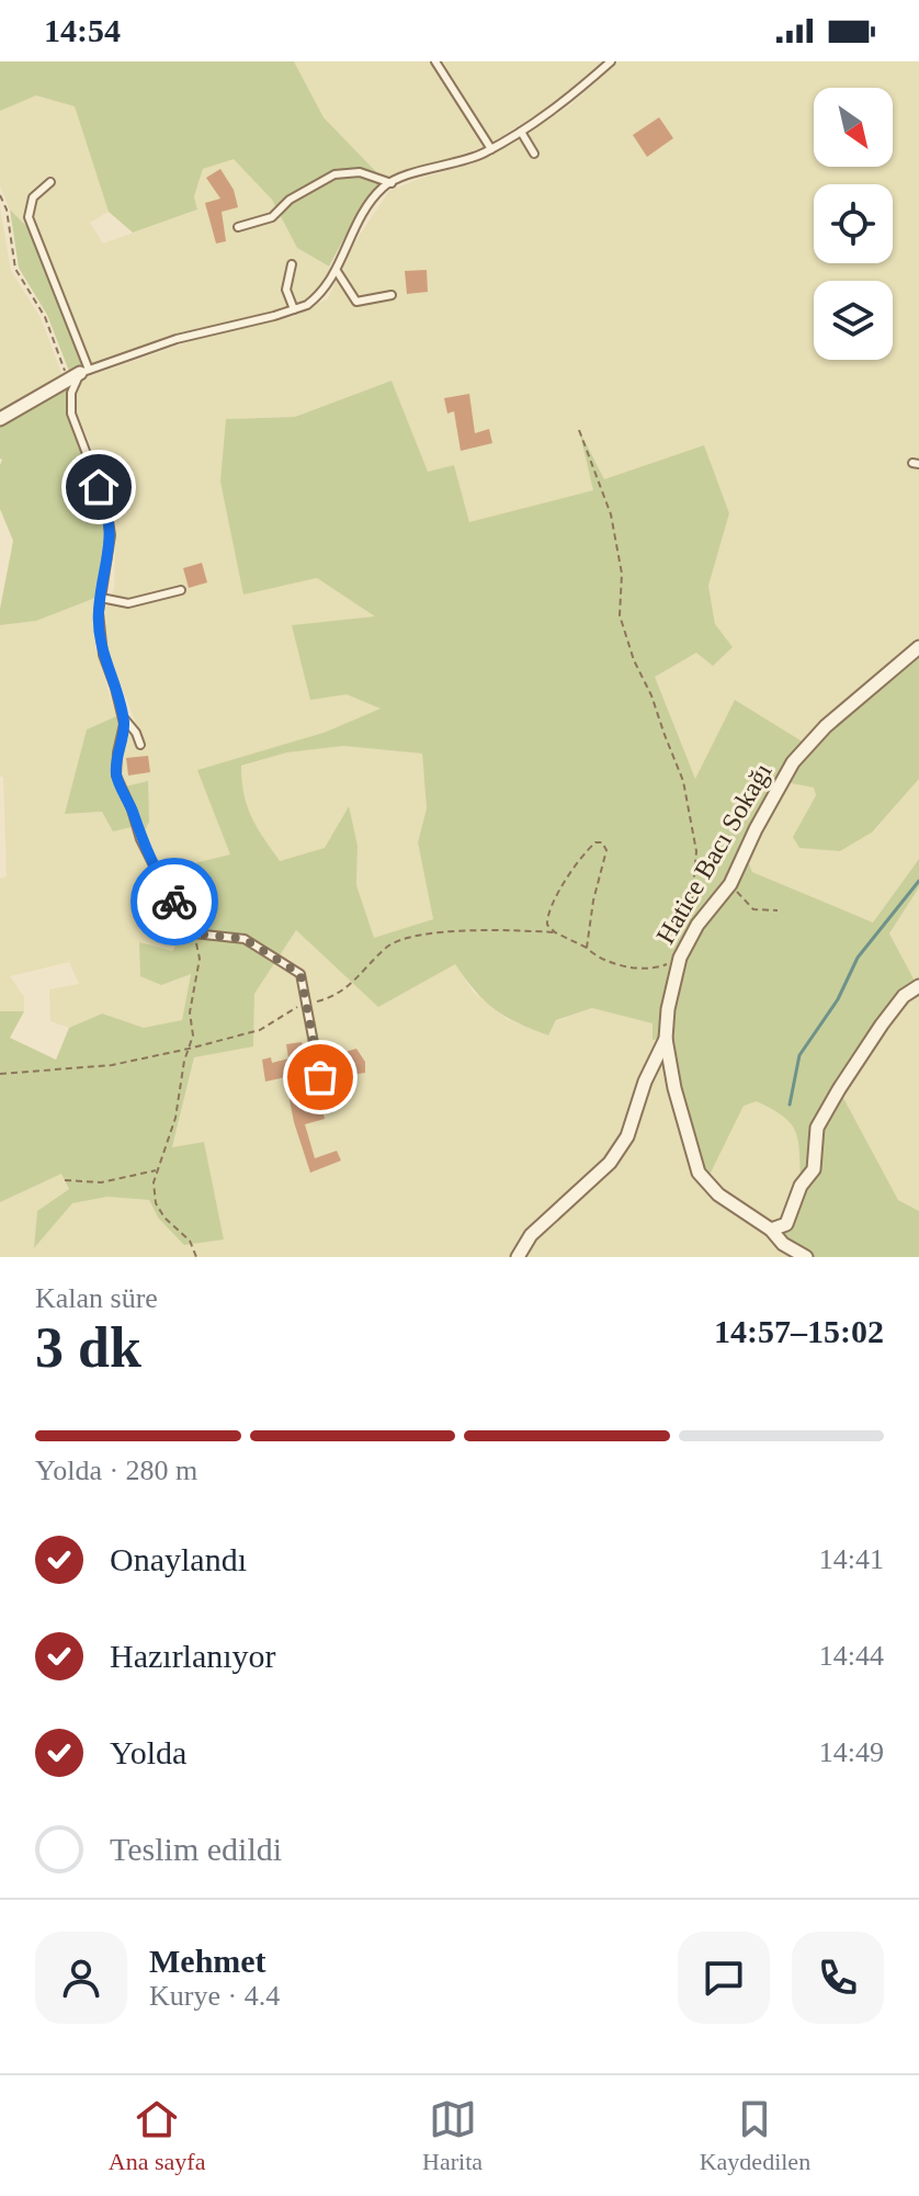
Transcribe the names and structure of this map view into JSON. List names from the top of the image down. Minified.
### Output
{"streets":{"street":["Hatice Bacı Sokağı"]},"north":"bottom right","page":{"status":"14:54","heading":["3 dk","Kalan süre","14:57–15:02"],"panel":["Mehmet","Kurye · 4.4"],"bar":"Yolda · 280 m","list":[["Onaylandı","14:41"],["Hazırlanıyor","14:44"],["Yolda","14:49"],"Teslim edildi"],"tabs":["Ana sayfa","Harita","Kaydedilen"]}}
